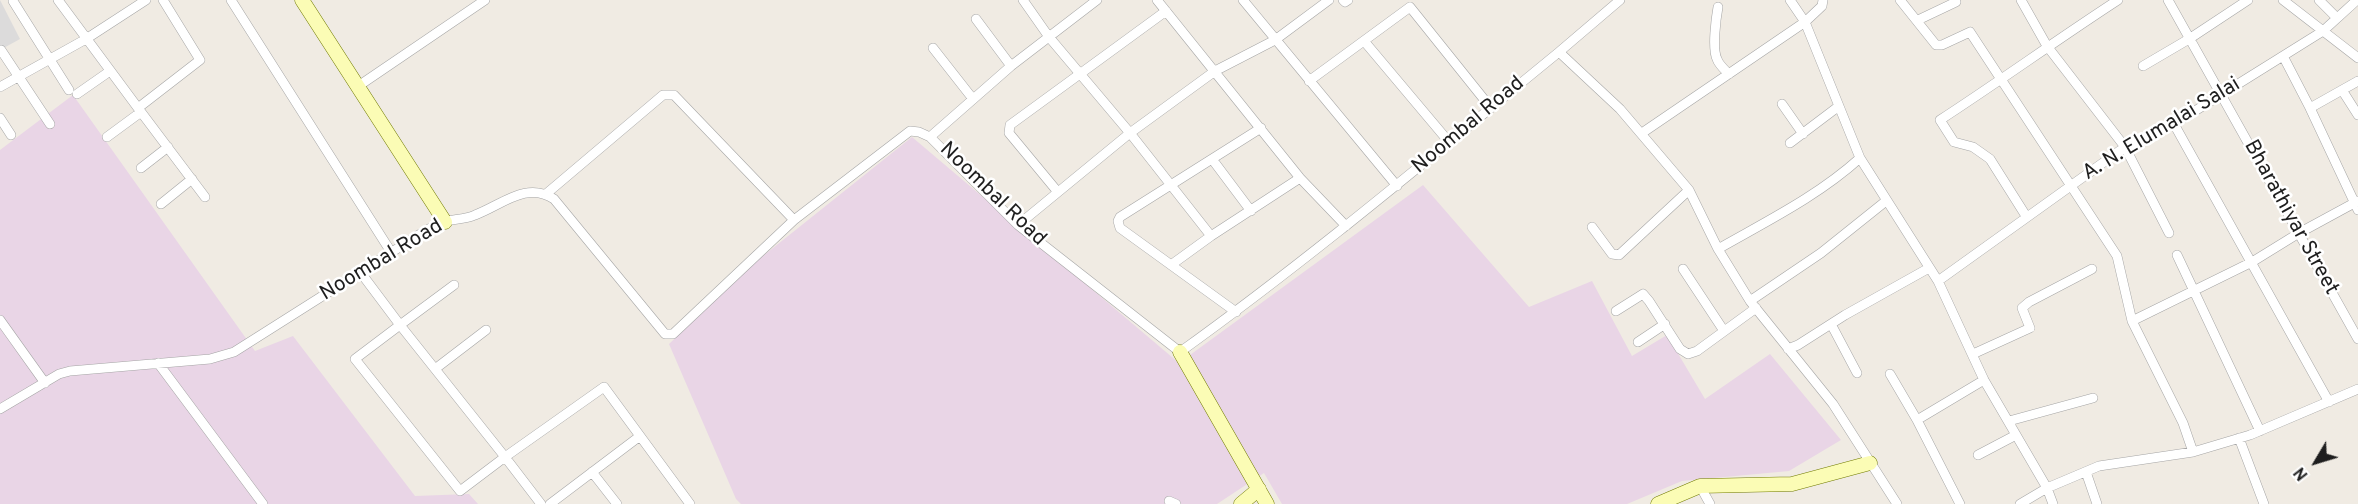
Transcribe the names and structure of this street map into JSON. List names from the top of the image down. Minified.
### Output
{"streets":{"street":["Noombal Road","A. N. Elumalai Salai","Bharathiyar Street"]},"crossings":[["A. N. Elumalai Salai","Bharathiyar Street"]],"north":"bottom left"}
